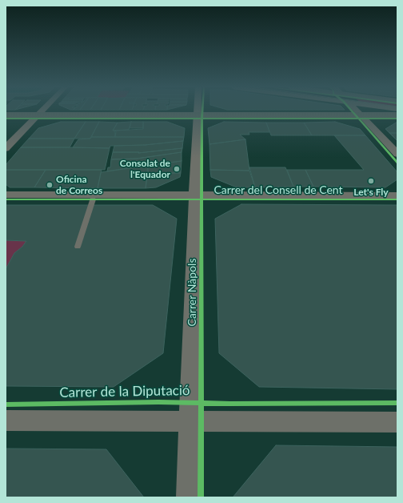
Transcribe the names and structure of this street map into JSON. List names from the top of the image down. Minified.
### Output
{"streets":{"street":["Carrer del Consell de Cent"],"cycle path":["Carrer Nàpols","Carrer de la Diputació"]},"places":["Consolat de l'Equador","Let's Fly","Oficina de Correos"]}
